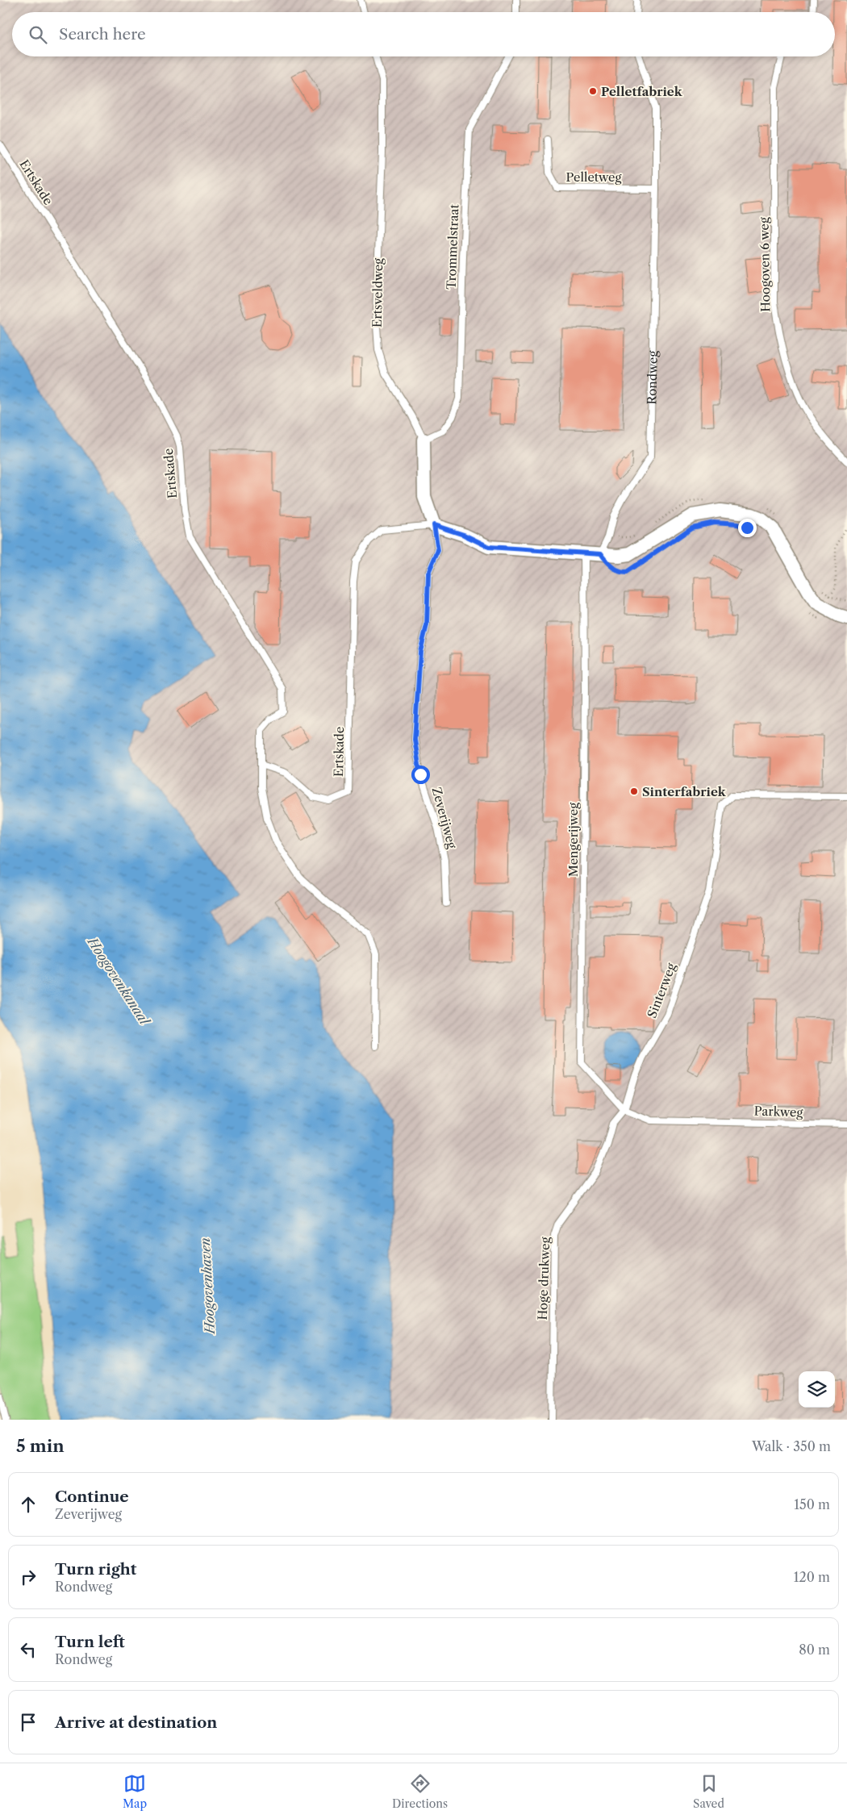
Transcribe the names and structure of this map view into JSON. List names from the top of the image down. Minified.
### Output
{"streets":{"street":["Ertsveldweg"],"lane":["Pelletweg","Ertskade","Trommelstraat","Hoogoven 6 weg","Rondweg","Zeverijweg","Mengerijweg","Sinterweg","Parkweg","Hoge drukweg"]},"crossings":[["Pelletweg","Rondweg"],["Ertskade","Ertsveldweg"],["Ertskade","Zeverijweg"],["Trommelstraat","Ertsveldweg"],["Ertsveldweg","Zeverijweg"],["Mengerijweg","Sinterweg"],["Mengerijweg","Parkweg"],["Mengerijweg","Hoge drukweg"],["Sinterweg","Parkweg"],["Sinterweg","Hoge drukweg"],["Parkweg","Hoge drukweg"]],"water":["Hoogovenkanaal","Hoogovenhaven"],"places":["Pelletfabriek","Sinterfabriek"],"page":{"search":"Search here","heading":["5 min","Walk · 350 m"],"list":[["Continue","Zeverijweg","150 m"],["Turn right","Rondweg","120 m"],["Turn left","Rondweg","80 m"],"Arrive at destination"],"nav":["Map","Directions","Saved"]}}
